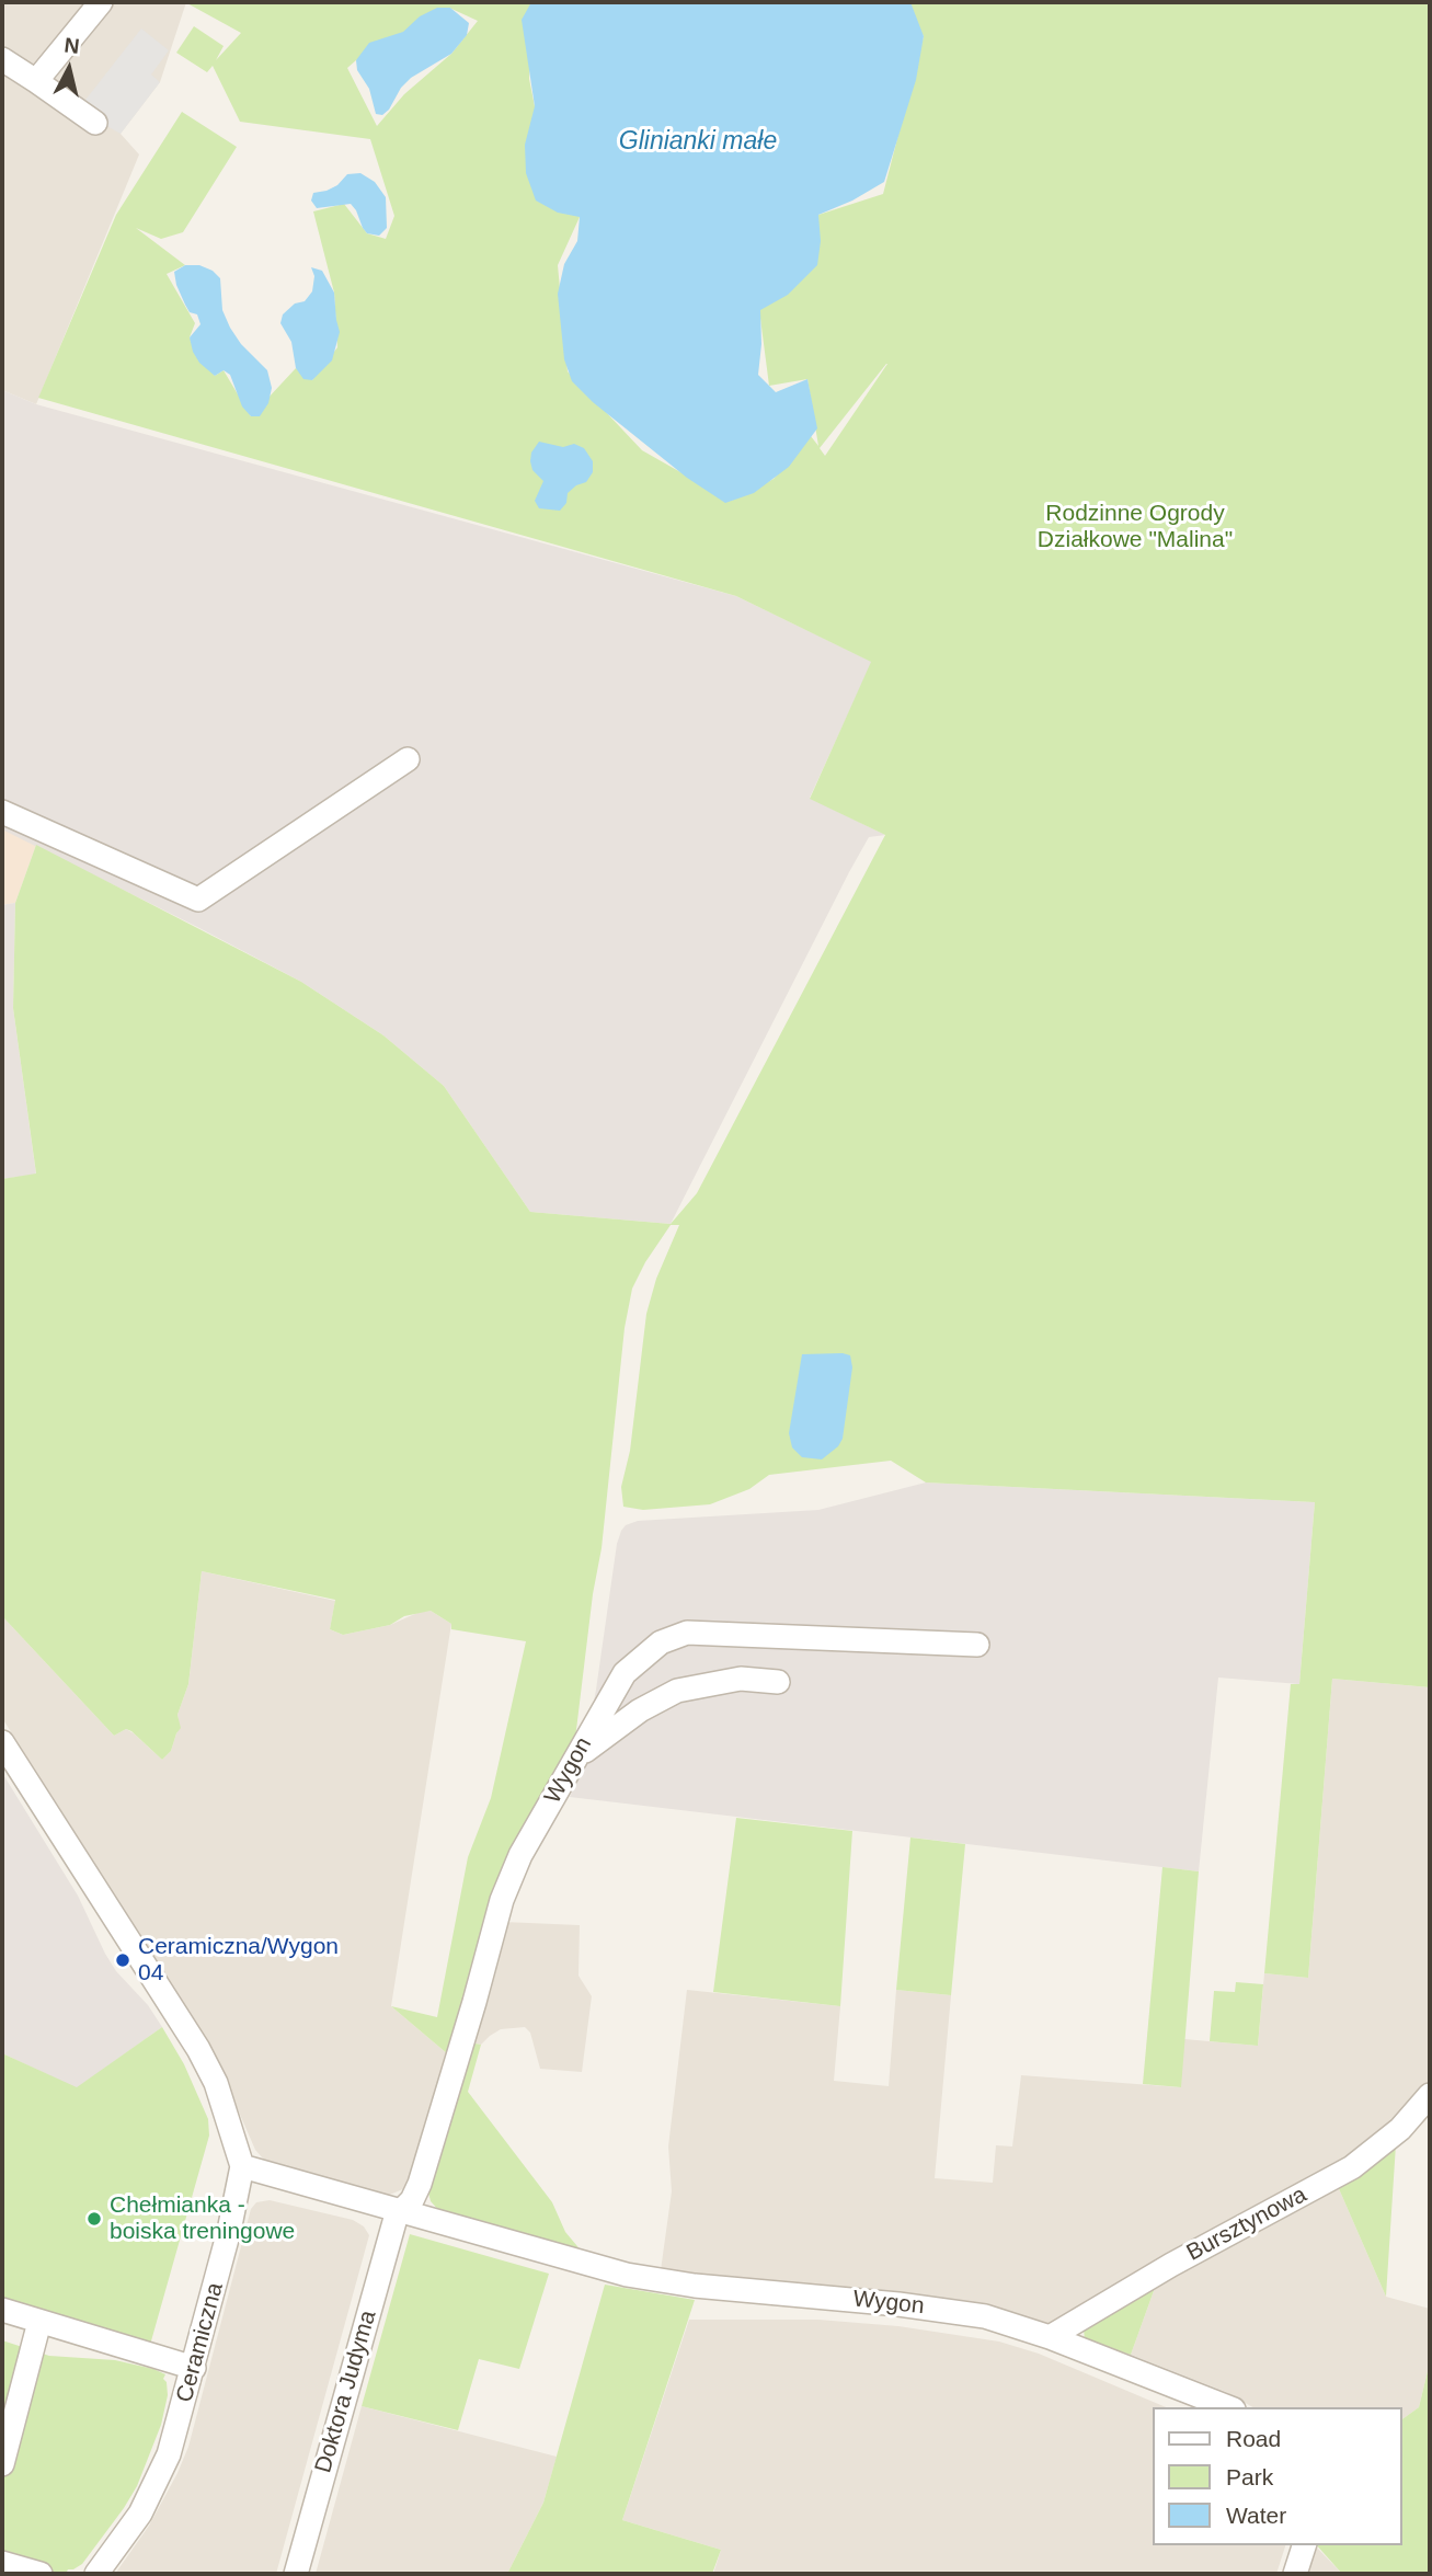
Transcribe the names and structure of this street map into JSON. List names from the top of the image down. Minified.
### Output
{"streets":{"street":["Wygon","Bursztynowa","Ceramiczna","Doktora Judyma"]},"crossings":[["Wygon","Bursztynowa"],["Wygon","Ceramiczna"],["Wygon","Doktora Judyma"]],"water":["Glinianki małe"],"parks":["Rodzinne Ogrody Działkowe \"Malina\""],"places":["Ceramiczna/Wygon 04","Chełmianka - boiska treningowe"],"legend":["Road","Park","Water"],"north":"top"}
